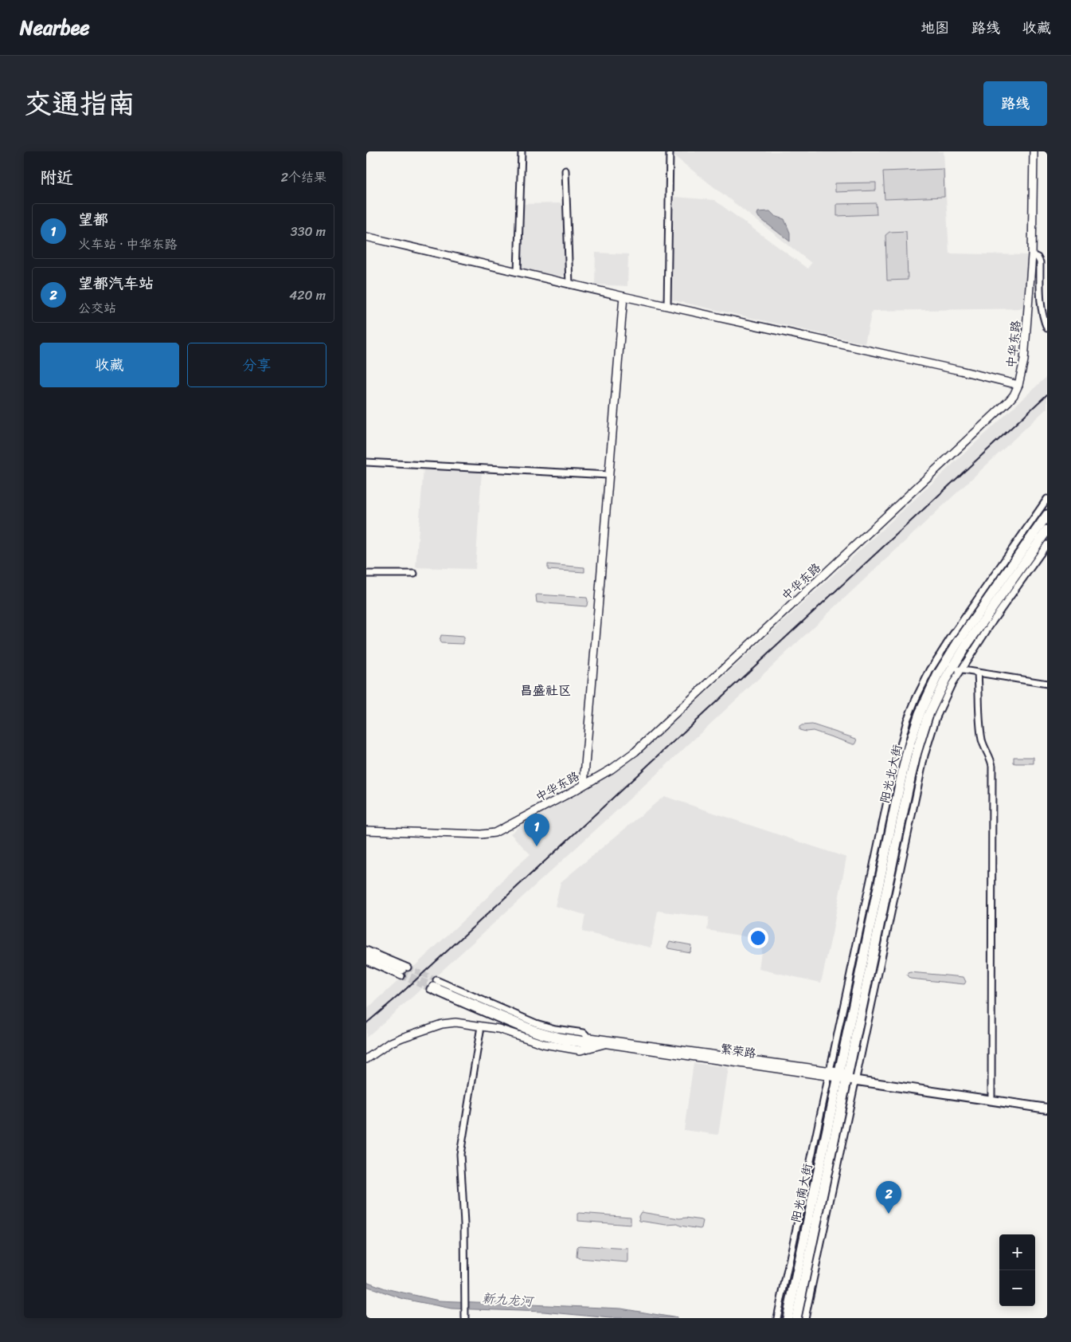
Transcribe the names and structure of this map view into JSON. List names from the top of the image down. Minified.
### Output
{"streets":{"highway":["阳光北大街","阳光南大街"],"main road":["繁荣路"],"street":["中华东路"]},"crossings":[["阳光北大街","繁荣路"],["阳光北大街","阳光南大街"],["繁荣路","阳光南大街"]],"districts":["昌盛社区"],"water":["新九龙河"],"page":{"header":"Nearbee","nav":["地图","路线","收藏"],"title":"交通指南","buttons":["路线",["收藏","分享"]],"heading":["附近","2个结果"],"list":[{"mark":"1","name":"望都","note":"火车站 · 中华东路","value":"330 m"},{"mark":"2","name":"望都汽车站","note":"公交站","value":"420 m"}],"pins":["1","2"],"map_buttons":["+","−"]}}
